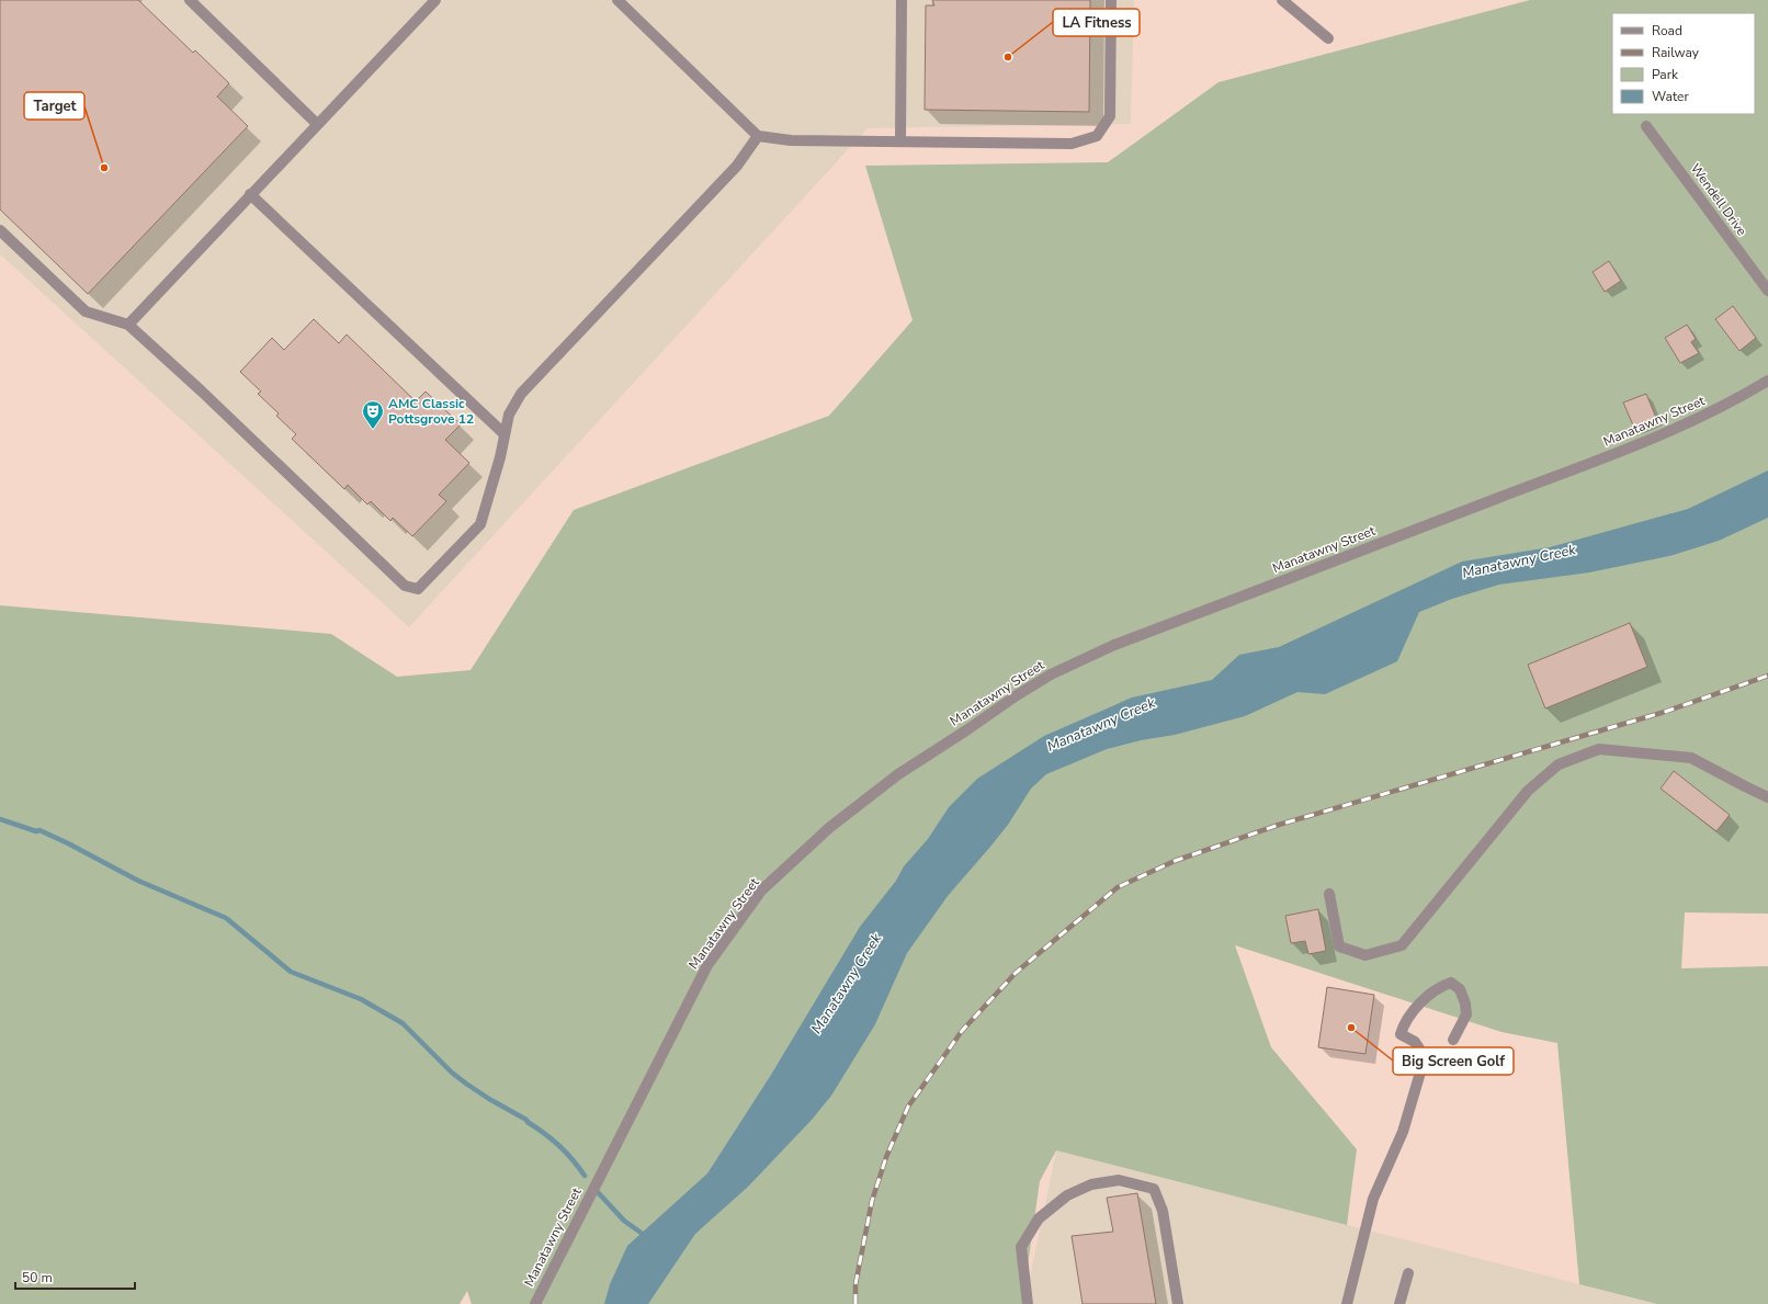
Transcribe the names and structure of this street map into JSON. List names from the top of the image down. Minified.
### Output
{"streets":{"street":["Wendell Drive","Manatawny Street"]},"water":["Manatawny Creek"],"places":{"other":["LA Fitness","Target","Big Screen Golf"],"theatre":["AMC Classic Pottsgrove 12"]},"legend":["Road","Railway","Park","Water"],"scale_bar":"50 m"}
